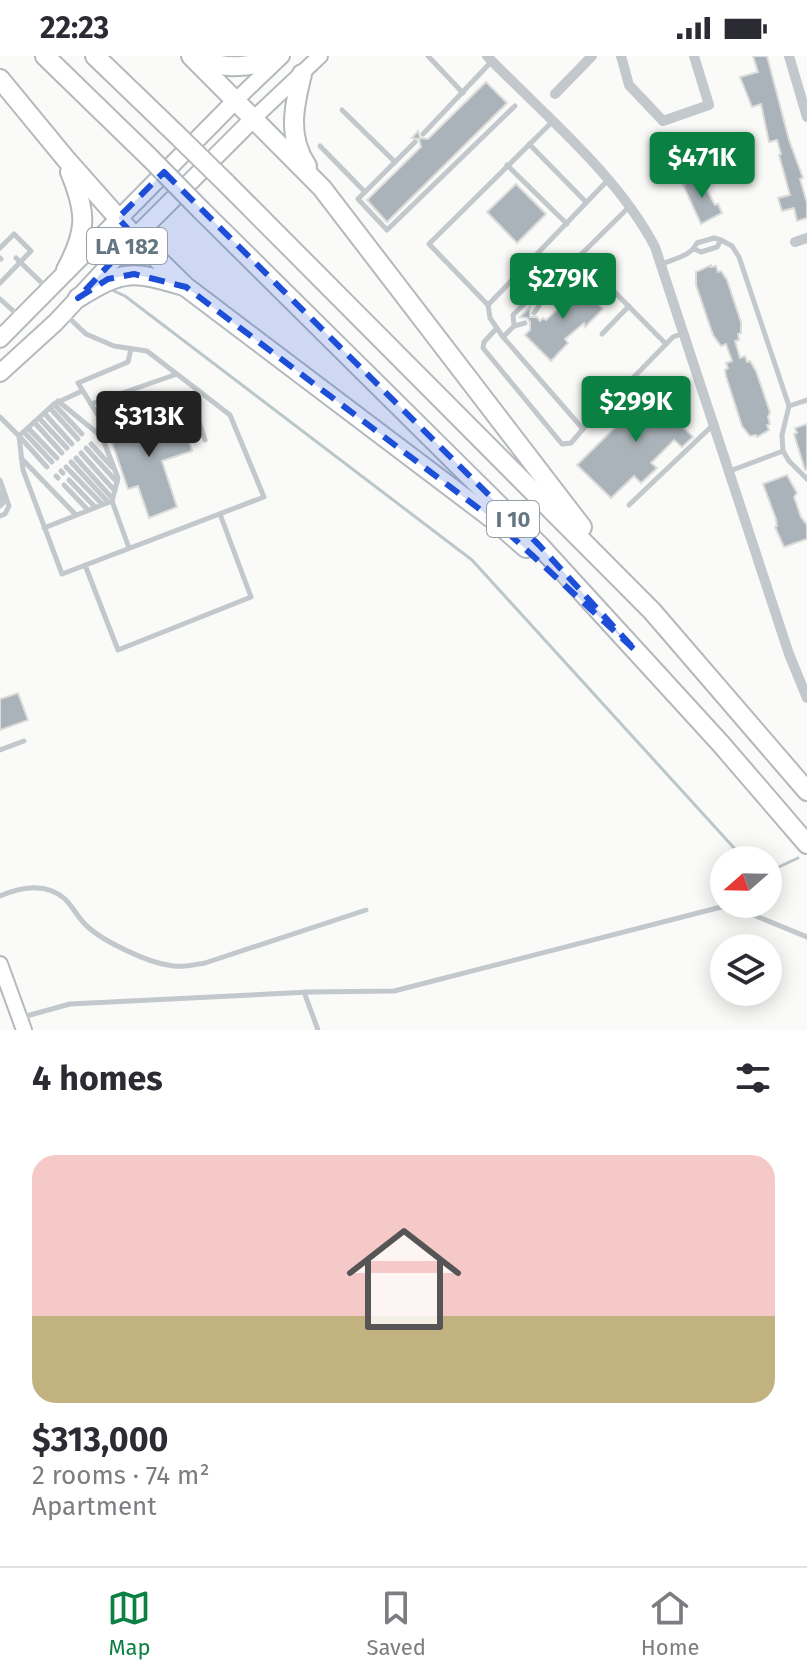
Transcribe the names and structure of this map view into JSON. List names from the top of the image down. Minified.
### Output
{"streets":{"highway":["LA 182","I 10"]},"north":"left","page":{"status":"22:23","price":["$471K","$279K","$299K","$313K"],"heading":"4 homes","list":[{"name":"$313,000","note":"2 rooms · 74 m² · Apartment"}],"tabs":["Map","Saved","Home"]}}
